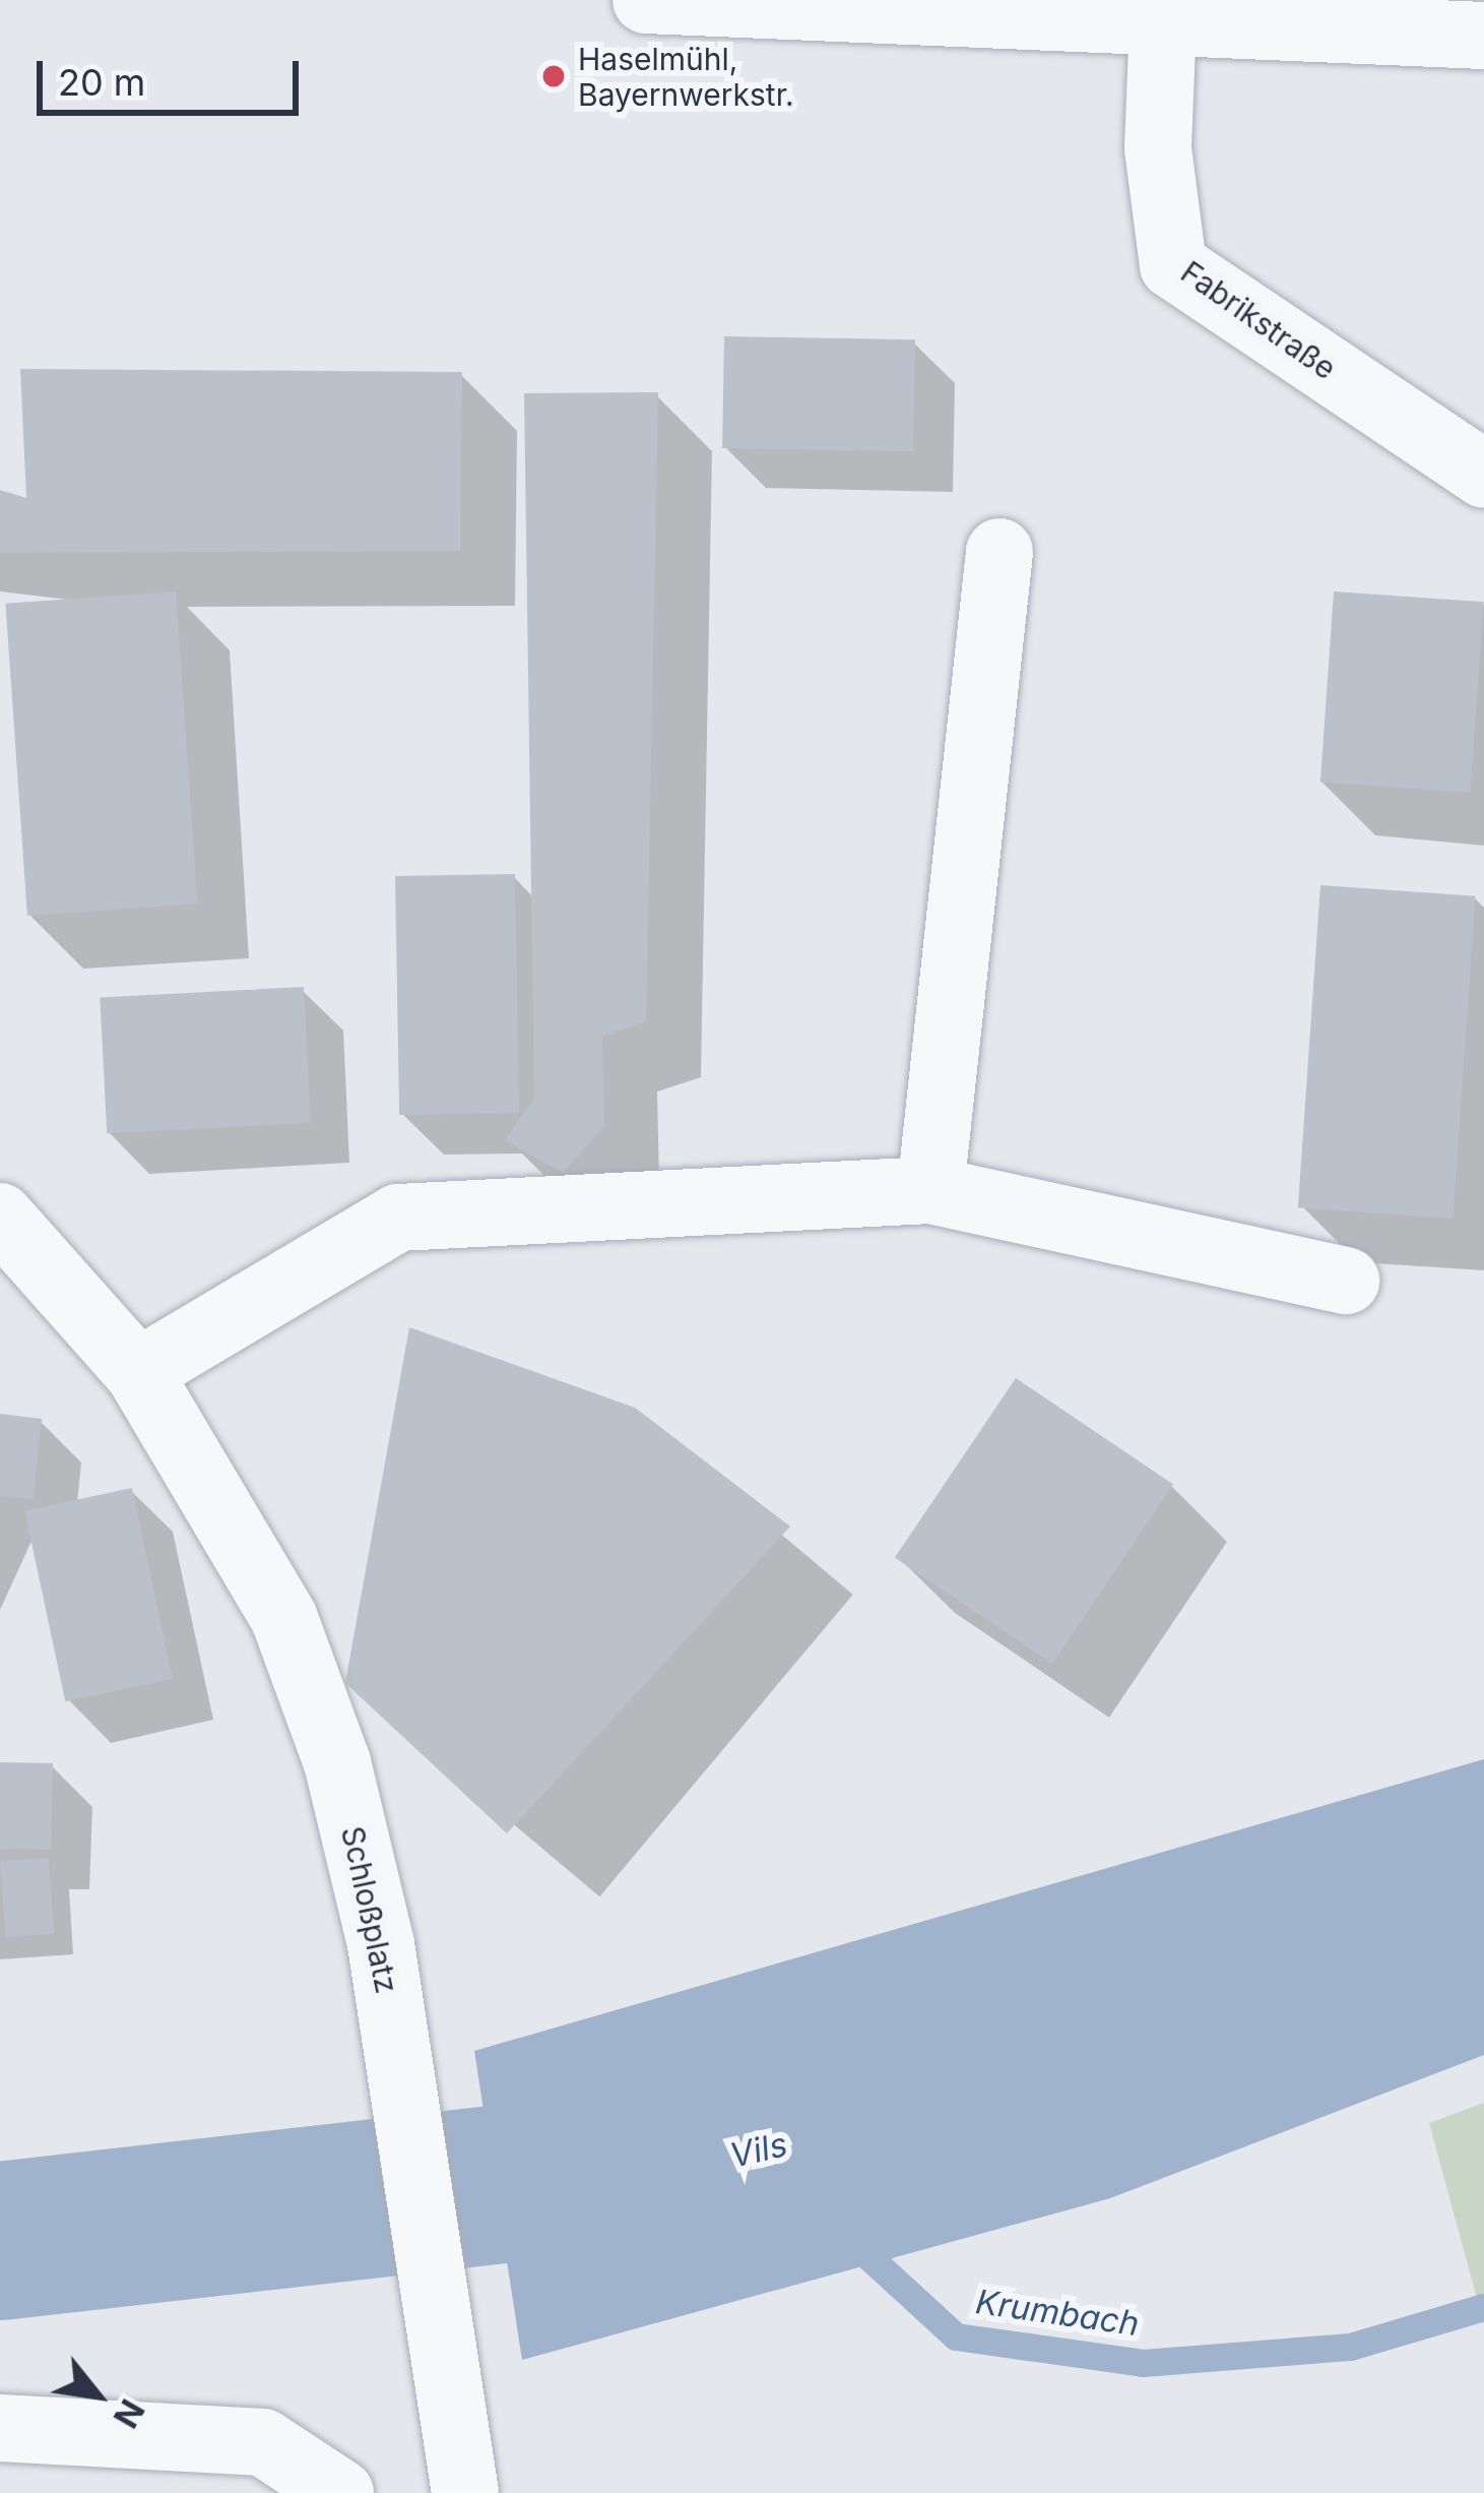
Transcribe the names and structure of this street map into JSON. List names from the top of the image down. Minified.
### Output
{"streets":{"street":["Fabrikstraße","Schloßplatz"]},"water":["Vils","Krumbach"],"places":["Haselmühl, Bayernwerkstr."],"scale_bar":"20 m","north":"bottom right"}
